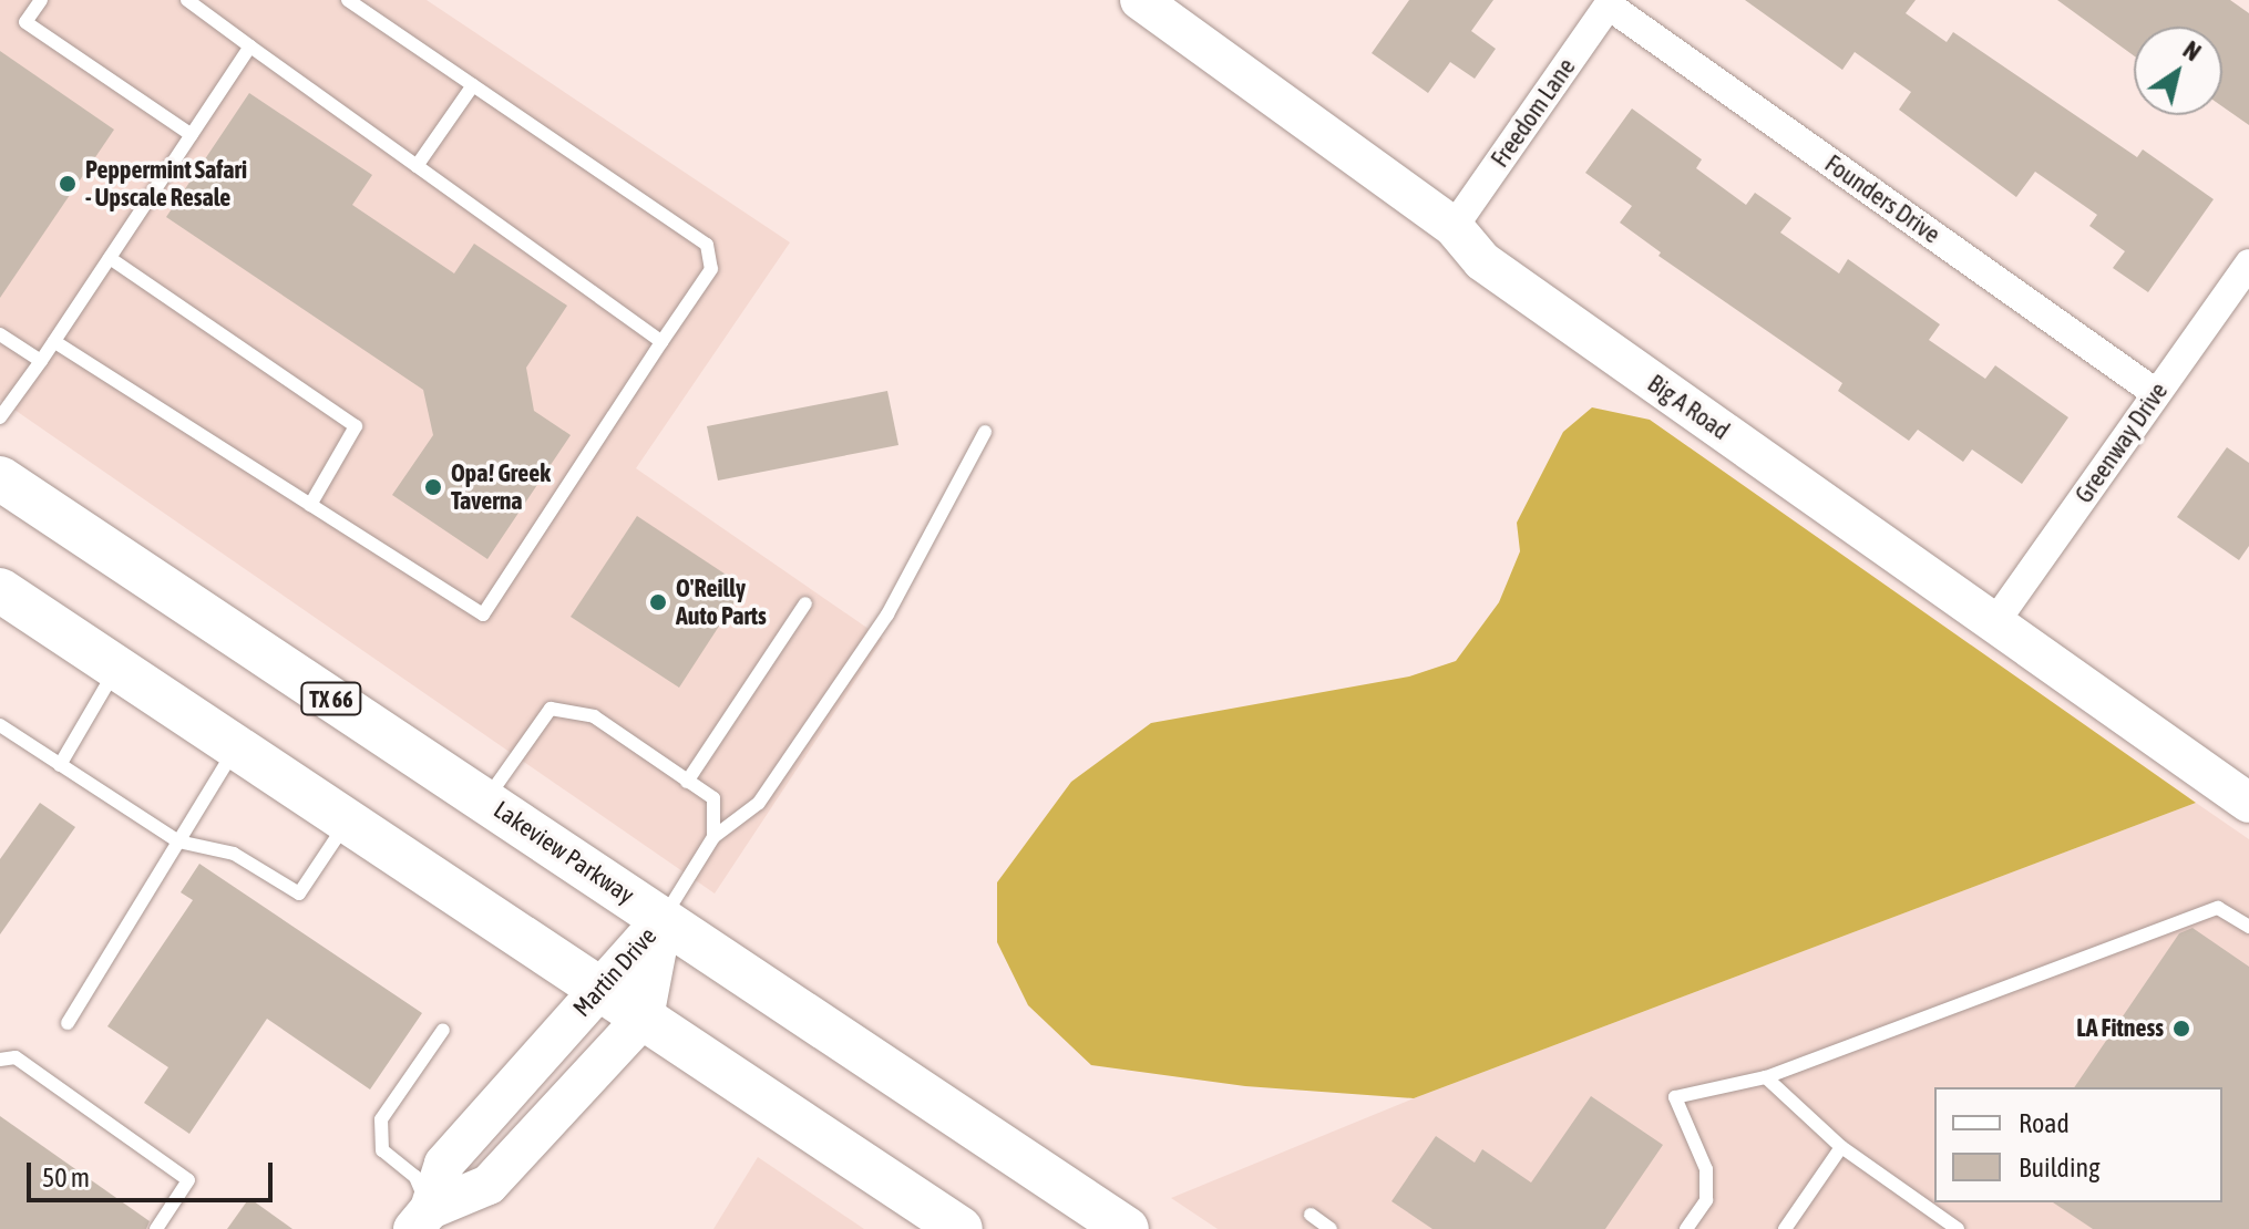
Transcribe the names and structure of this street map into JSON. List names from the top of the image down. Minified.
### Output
{"streets":{"main road":["TX 66","Lakeview Parkway"],"street":["Freedom Lane","Founders Drive","Big A Road","Greenway Drive","Martin Drive"]},"crossings":[["Freedom Lane","Founders Drive"],["Freedom Lane","Big A Road"],["Founders Drive","Greenway Drive"],["Big A Road","Greenway Drive"],["Lakeview Parkway","Martin Drive"]],"places":["Peppermint Safari - Upscale Resale","Opa! Greek Taverna","O'Reilly Auto Parts","LA Fitness"],"legend":["Road","Building"],"scale_bar":"50 m","north":"top right"}
